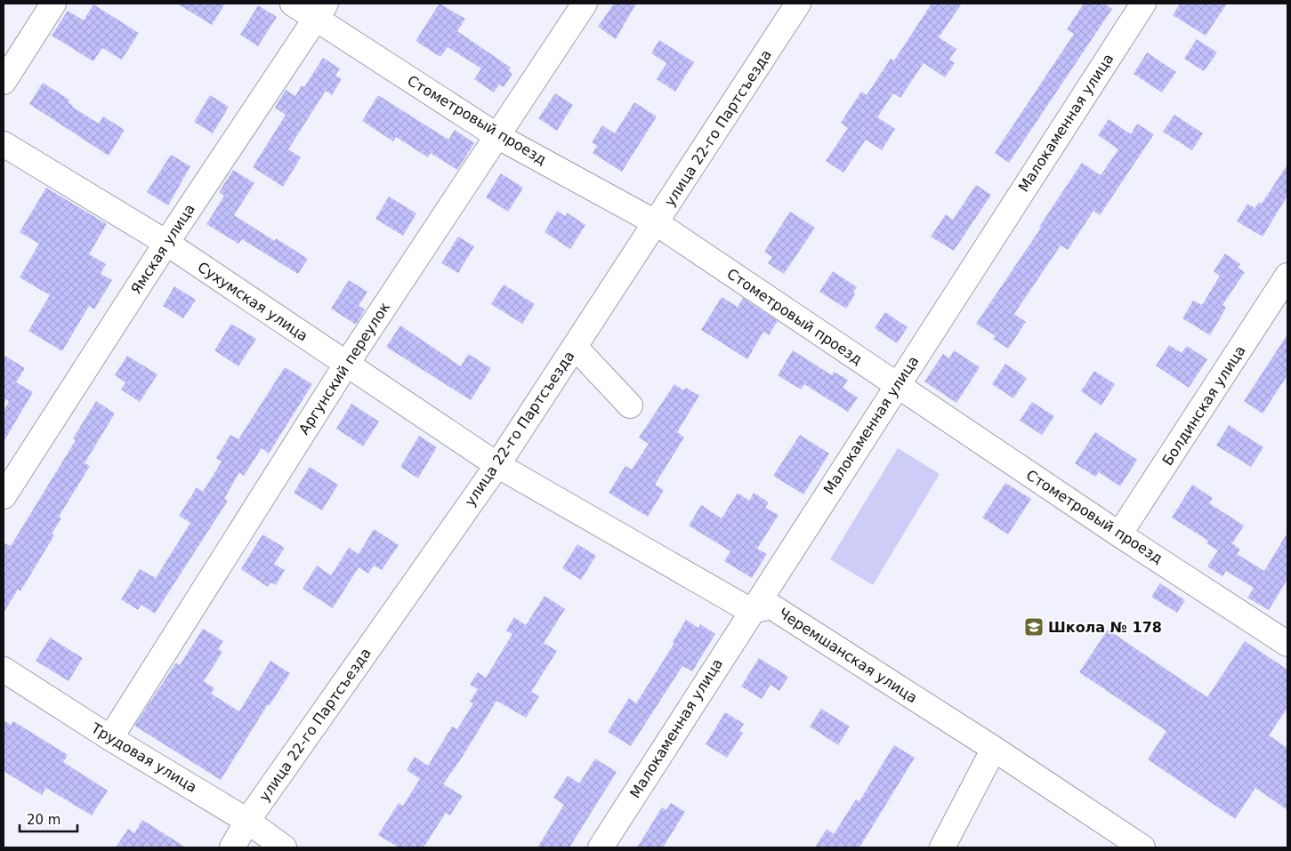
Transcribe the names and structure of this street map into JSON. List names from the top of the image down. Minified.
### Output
{"streets":{"street":["Стометровый проезд","Малокаменная улица","улица 22-го Партсъезда","Ямская улица","Сухумская улица","Аргунский переулок","Болдинская улица","Черемшанская улица","Трудовая улица"]},"crossings":[["Стометровый проезд","Малокаменная улица"],["Стометровый проезд","улица 22-го Партсъезда"],["Стометровый проезд","Ямская улица"],["Стометровый проезд","Аргунский переулок"],["Стометровый проезд","Болдинская улица"],["Малокаменная улица","Черемшанская улица"],["улица 22-го Партсъезда","Сухумская улица"],["улица 22-го Партсъезда","Трудовая улица"],["Ямская улица","Сухумская улица"],["Сухумская улица","Аргунский переулок"],["Аргунский переулок","Трудовая улица"]],"places":{"school or university":["Школа № 178"]},"scale_bar":"20 m"}
